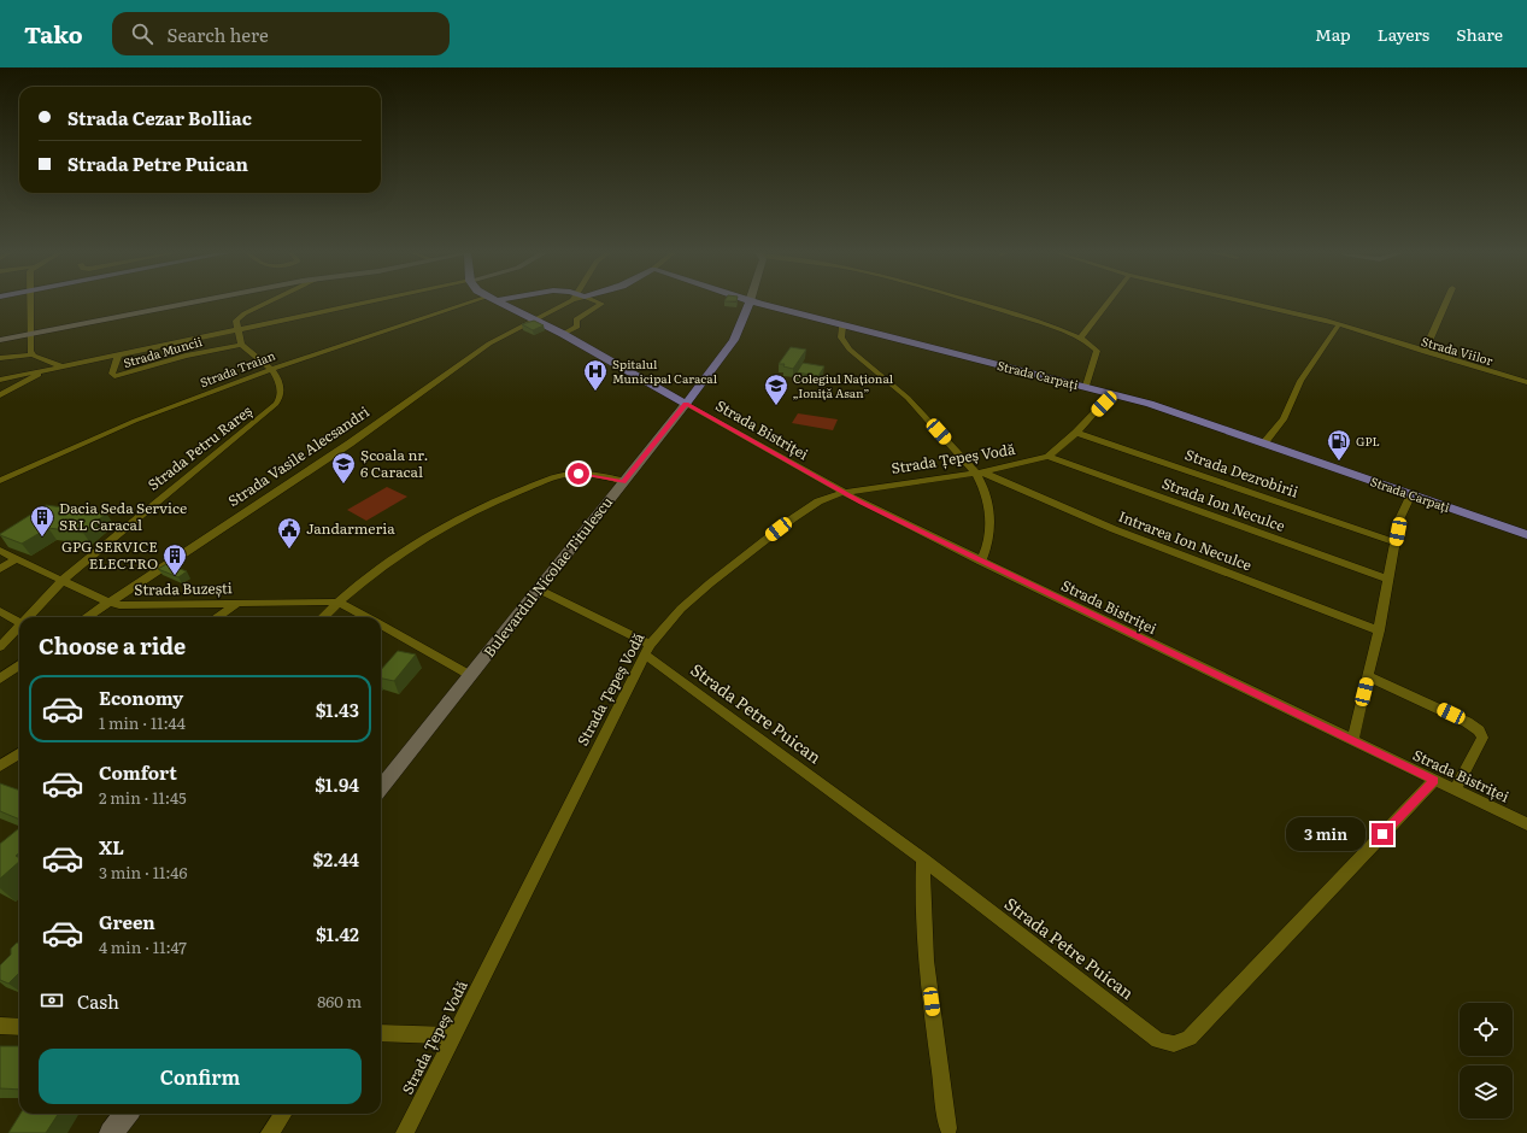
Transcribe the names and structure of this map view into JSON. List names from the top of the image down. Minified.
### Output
{"streets":{"main road":["Strada Carpați","Bulevardul Nicolae Titulescu"],"street":["Strada Viilor","Strada Muncii","Strada Traian","Strada Bistriței","Strada Petru Rareș","Strada Vasile Alecsandri","Strada Țepeș Vodă","Strada Dezrobirii","Strada Ion Neculce","Intrarea Ion Neculce","Strada Buzești","Strada Petre Puican"]},"crossings":[["Strada Traian","Strada Petru Rareș"],["Strada Carpați","Strada Țepeș Vodă"],["Strada Bistriței","Strada Țepeș Vodă"],["Strada Bistriței","Bulevardul Nicolae Titulescu"],["Strada Bistriței","Strada Petre Puican"],["Strada Petru Rareș","Strada Buzești"],["Strada Vasile Alecsandri","Strada Buzești"],["Strada Țepeș Vodă","Strada Dezrobirii"],["Strada Țepeș Vodă","Strada Ion Neculce"],["Strada Țepeș Vodă","Intrarea Ion Neculce"],["Strada Țepeș Vodă","Strada Petre Puican"],["Bulevardul Nicolae Titulescu","Strada Buzești"],["Bulevardul Nicolae Titulescu","Strada Petre Puican"]],"places":{"hospital":["Spitalul Municipal Caracal"],"school or university":["Colegiul Național „Ioniță Asan”","Școala nr. 6 Caracal"],"fuel station":["GPL"],"building":["Dacia Seda Service SRL Caracal","GPG SERVICE ELECTRO"],"public building":["Jandarmeria"]},"page":{"header":"Tako","search":"Search here","nav":["Map","Layers","Share"],"banner":["Strada Cezar Bolliac","Strada Petre Puican"],"heading":"Choose a ride","list":[{"name":"Economy","note":"1 min · 11:44","value":"$1.43"},{"name":"Comfort","note":"2 min · 11:45","value":"$1.94"},{"name":"XL","note":"3 min · 11:46","value":"$2.44"},{"name":"Green","note":"4 min · 11:47","value":"$1.42"}],"bubble":"3 min","pay":["Cash","860 m"],"buttons":"Confirm"}}
